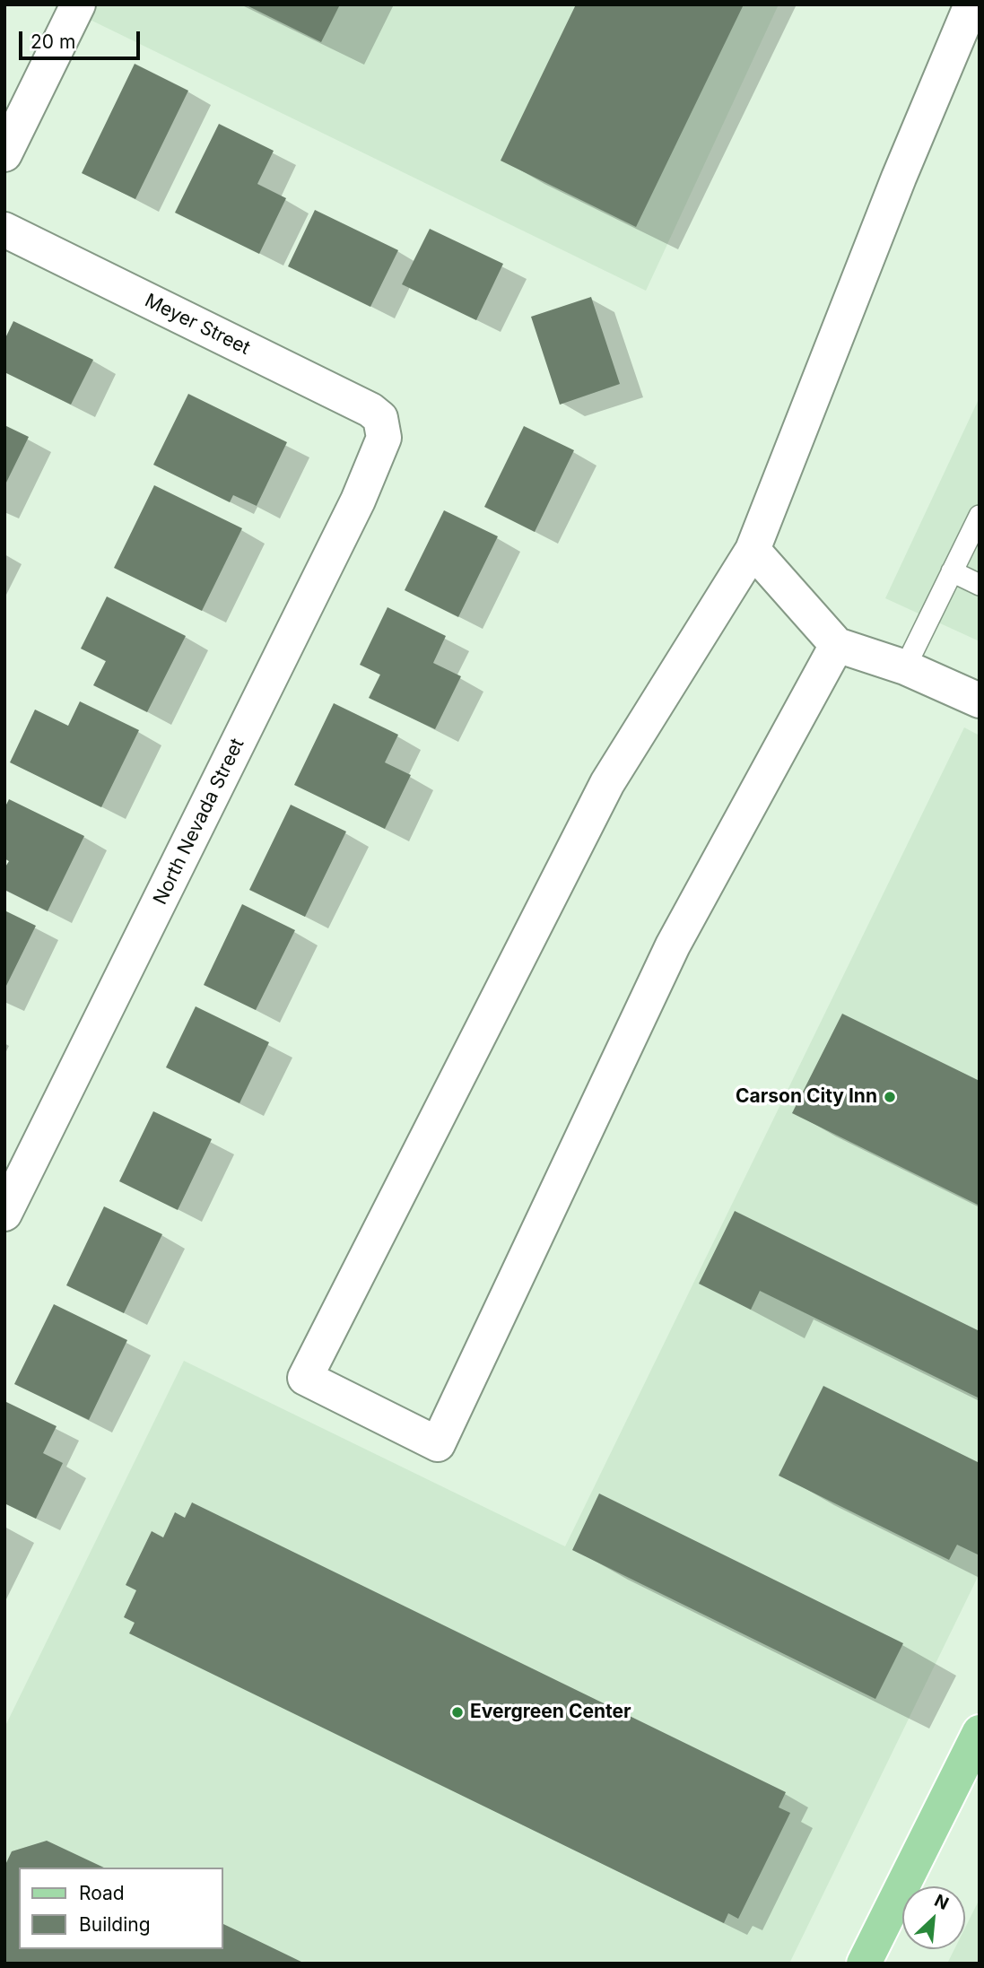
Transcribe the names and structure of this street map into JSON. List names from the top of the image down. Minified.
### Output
{"streets":{"street":["Meyer Street","North Nevada Street"]},"crossings":[["Meyer Street","North Nevada Street"]],"places":["Carson City Inn","Evergreen Center"],"legend":["Road","Building"],"scale_bar":"20 m","north":"top right"}
